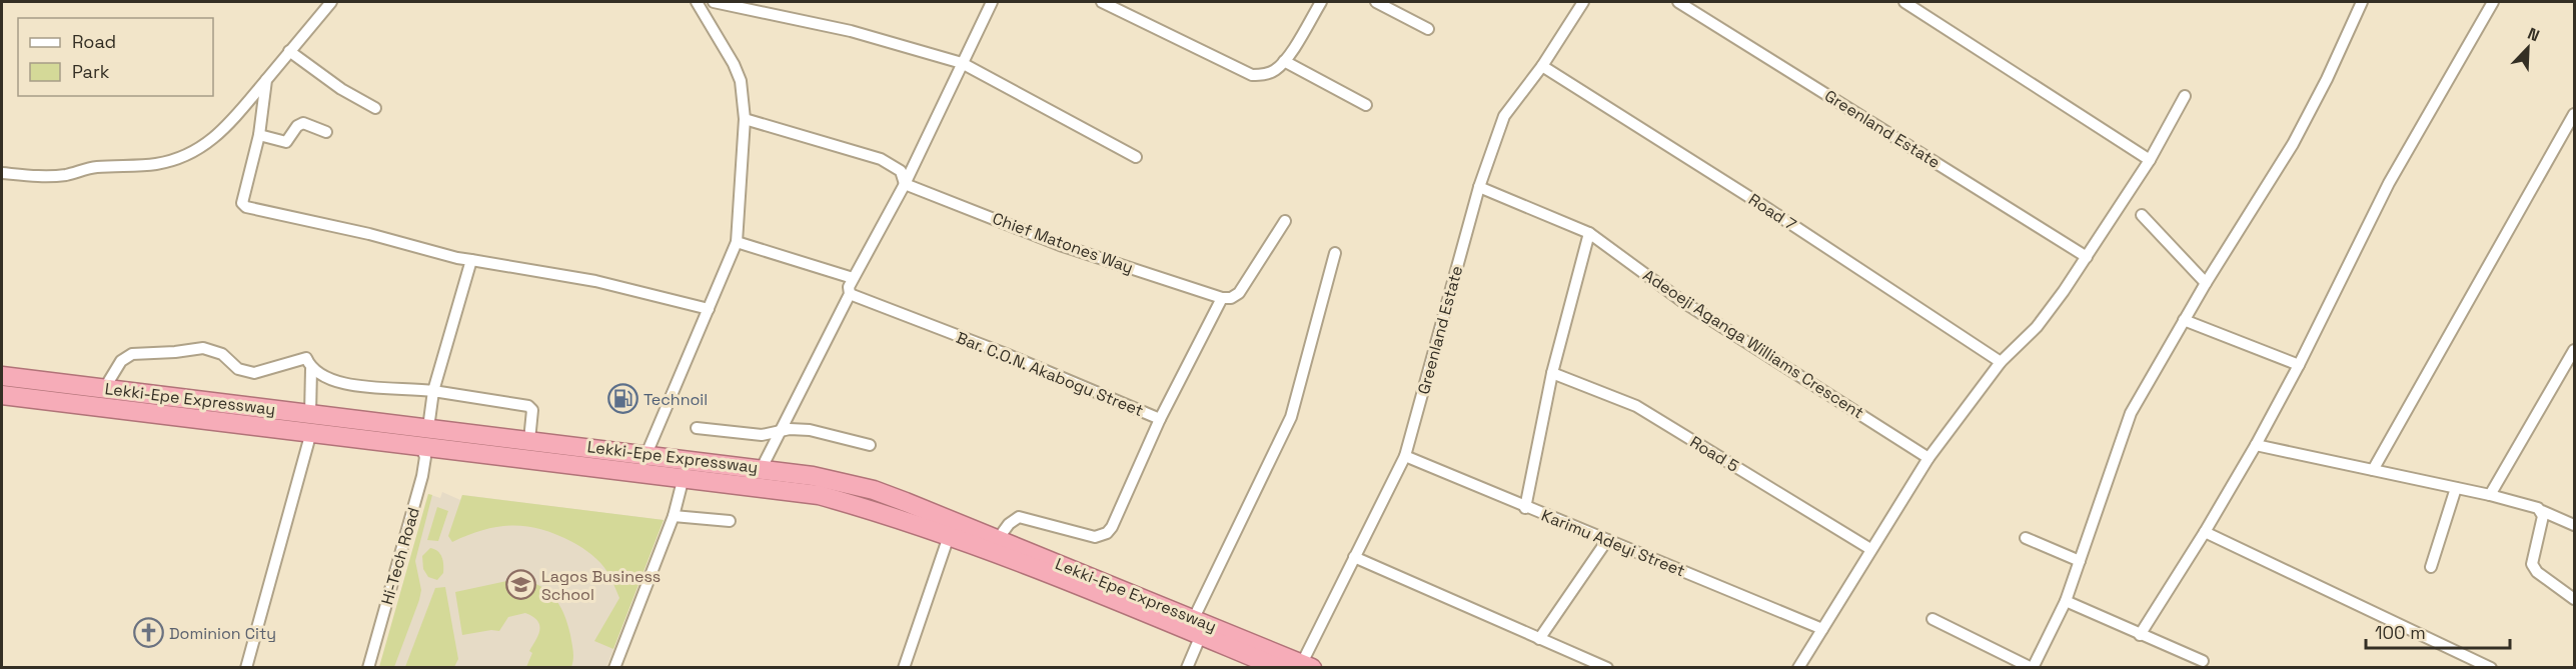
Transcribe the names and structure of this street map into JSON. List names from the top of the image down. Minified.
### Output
{"streets":{"highway":["Lekki-Epe Expressway"],"street":["Greenland Estate","Road 7","Chief Matones Way","Adeoeji Aganga Williams Crescent","Bar. C.O.N. Akabogu Street","Road 5","Karimu Adeyi Street","Hi-Tech Road"]},"crossings":[["Greenland Estate","Road 7"],["Greenland Estate","Adeoeji Aganga Williams Crescent"],["Greenland Estate","Lekki-Epe Expressway"],["Greenland Estate","Karimu Adeyi Street"],["Chief Matones Way","Bar. C.O.N. Akabogu Street"],["Lekki-Epe Expressway","Hi-Tech Road"]],"places":{"fuel station":["Technoil"],"school or university":["Lagos Business School"],"church":["Dominion City"]},"legend":["Road","Park"],"scale_bar":"100 m","north":"top right"}
